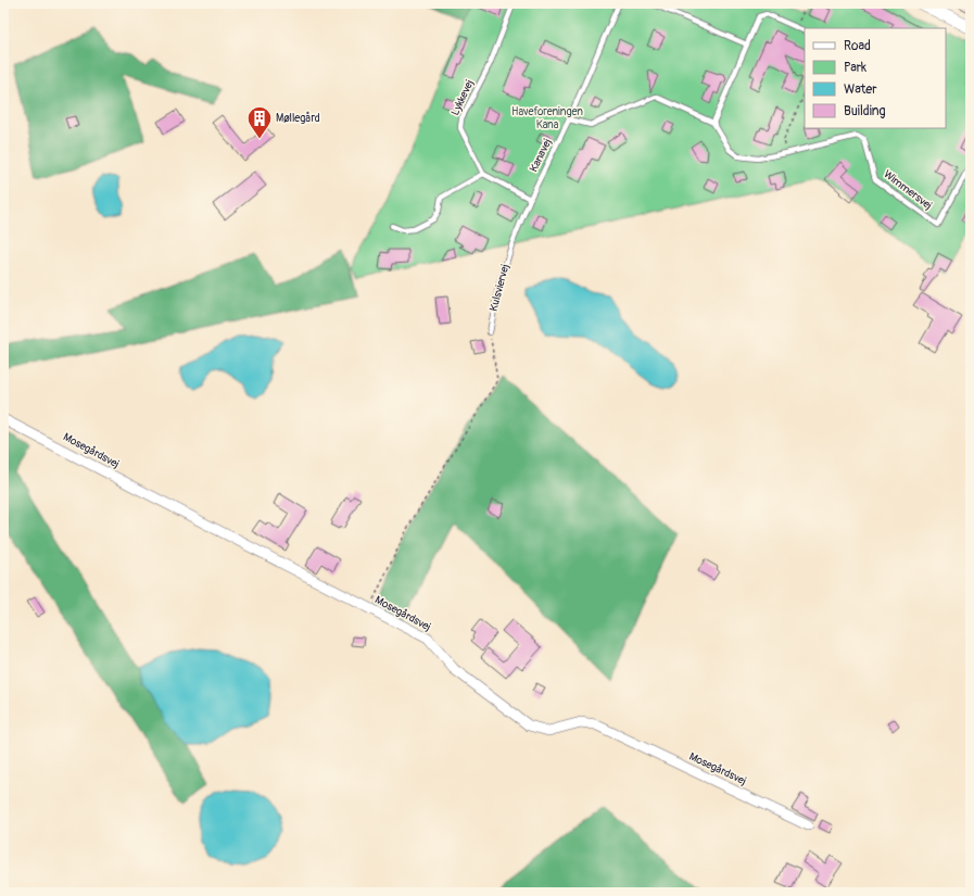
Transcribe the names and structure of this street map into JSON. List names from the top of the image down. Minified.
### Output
{"streets":{"street":["Mosegårdsvej"],"lane":["Lykkevej","Kanavej","Wimmersvej","Kulsviervej"]},"crossings":[["Kanavej","Kulsviervej"]],"parks":["Haveforeningen Kana"],"places":{"building":["Møllegård"]},"legend":["Road","Park","Water","Building"]}
